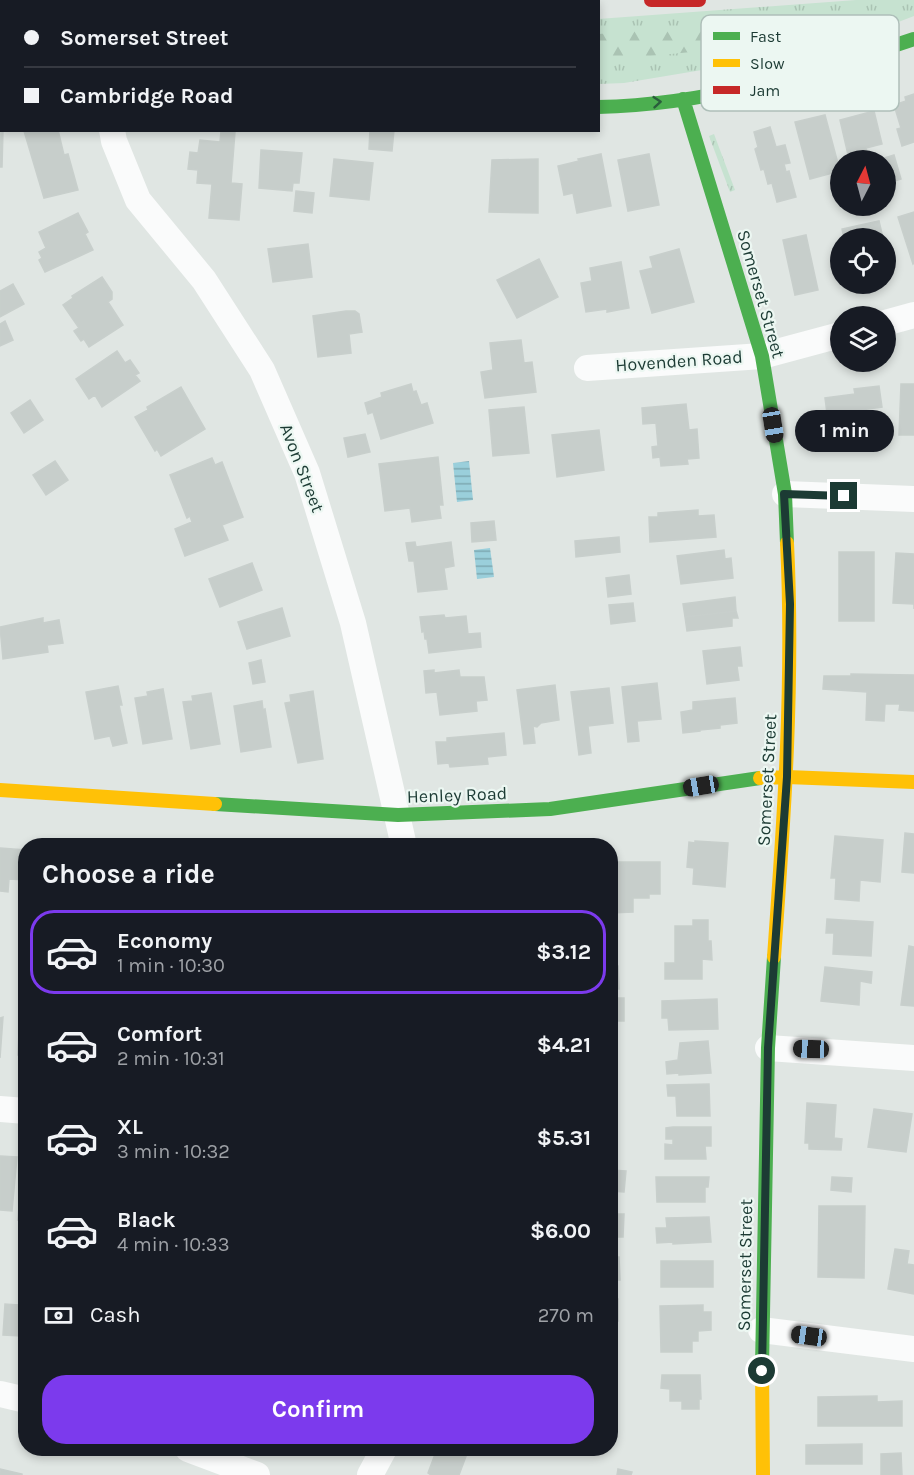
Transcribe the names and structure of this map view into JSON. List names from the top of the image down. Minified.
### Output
{"streets":{"main road":["Somerset Street","Henley Road"],"street":["Hovenden Road","Avon Street"]},"crossings":[["Somerset Street","Hovenden Road"],["Somerset Street","Henley Road"],["Avon Street","Henley Road"]],"legend":["Fast","Slow","Jam"],"north":"top","page":{"banner":["Somerset Street","Cambridge Road"],"bubble":"1 min","heading":"Choose a ride","list":[{"name":"Economy","note":"1 min · 10:30","value":"$3.12"},{"name":"Comfort","note":"2 min · 10:31","value":"$4.21"},{"name":"XL","note":"3 min · 10:32","value":"$5.31"},{"name":"Black","note":"4 min · 10:33","value":"$6.00"}],"pay":["Cash","270 m"],"buttons":"Confirm"}}
